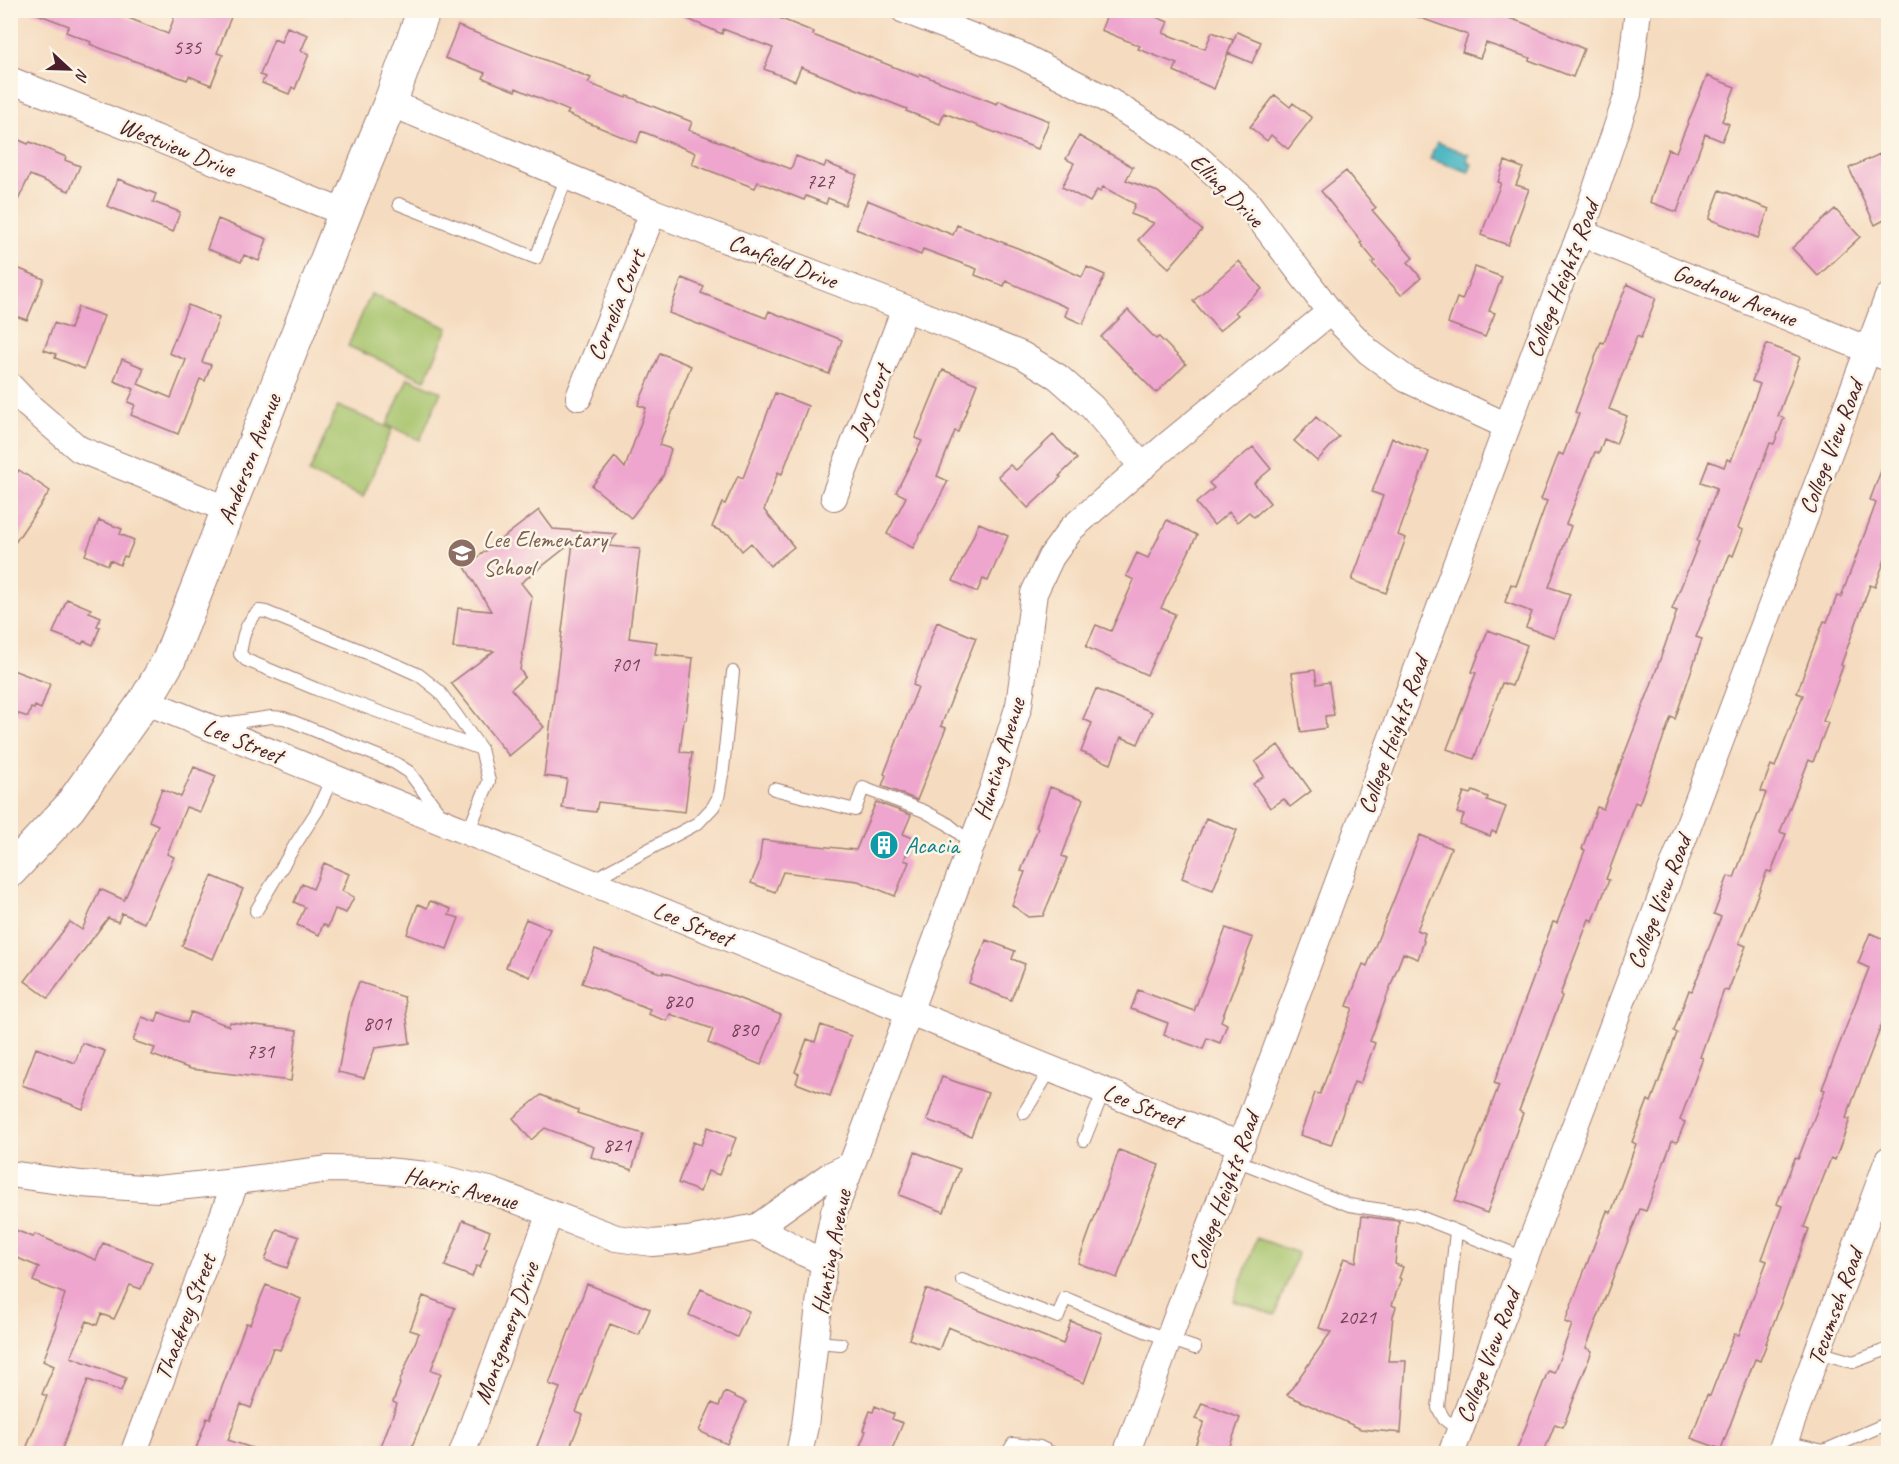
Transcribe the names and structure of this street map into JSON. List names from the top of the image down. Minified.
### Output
{"streets":{"main road":["Anderson Avenue"],"street":["Westview Drive","Elling Drive","Canfield Drive","College Heights Road","Goodnow Avenue","Cornelia Court","Jay Court","College View Road","Lee Street","Hunting Avenue","Harris Avenue","Tecumseh Road","Thackrey Street","Montgomery Drive"]},"crossings":[["Westview Drive","Anderson Avenue"],["Elling Drive","College Heights Road"],["Elling Drive","Hunting Avenue"],["Canfield Drive","Cornelia Court"],["Canfield Drive","Jay Court"],["Canfield Drive","Anderson Avenue"],["Canfield Drive","Hunting Avenue"],["College Heights Road","Goodnow Avenue"],["College Heights Road","Lee Street"],["Goodnow Avenue","College View Road"],["Anderson Avenue","Lee Street"],["Lee Street","Hunting Avenue"],["Hunting Avenue","Harris Avenue"],["Harris Avenue","Thackrey Street"],["Harris Avenue","Montgomery Drive"]],"places":{"school or university":["Lee Elementary School"],"building":["Acacia"]},"house_numbers":["535","727","701","820","801","830","731","821","2021"],"north":"right"}
